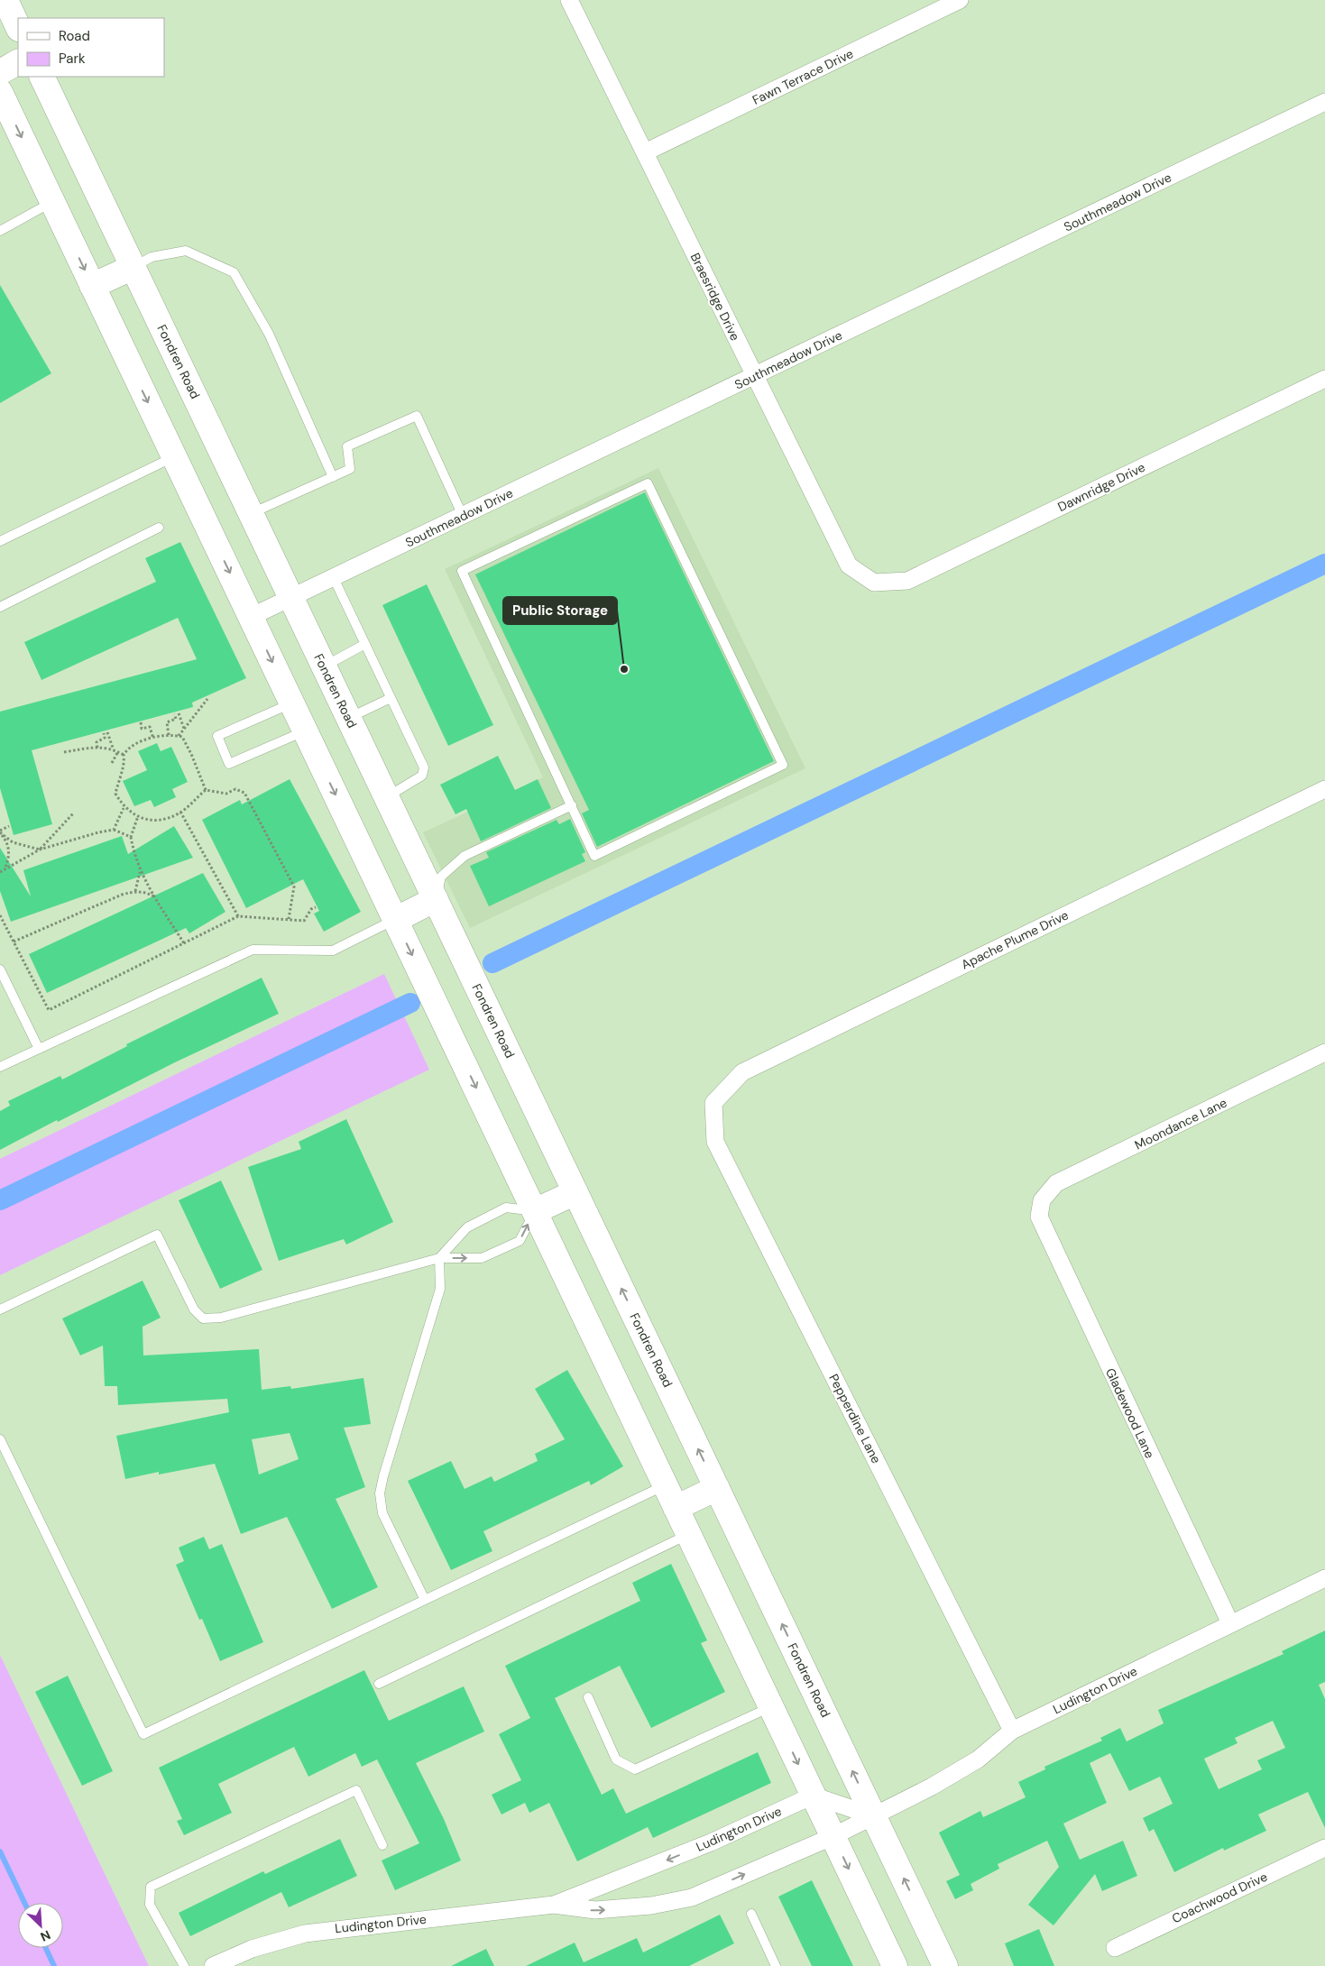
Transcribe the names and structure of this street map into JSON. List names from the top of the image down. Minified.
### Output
{"streets":{"main road":["Fondren Road"],"street":["Fawn Terrace Drive","Southmeadow Drive","Braesridge Drive","Dawnridge Drive","Apache Plume Drive","Moondance Lane","Gladewood Lane","Pepperdine Lane","Ludington Drive","Coachwood Drive"]},"crossings":[["Fawn Terrace Drive","Braesridge Drive"],["Southmeadow Drive","Braesridge Drive"],["Southmeadow Drive","Fondren Road"],["Braesridge Drive","Dawnridge Drive"],["Fondren Road","Ludington Drive"],["Apache Plume Drive","Pepperdine Lane"],["Moondance Lane","Gladewood Lane"],["Gladewood Lane","Ludington Drive"],["Pepperdine Lane","Ludington Drive"]],"places":["Public Storage"],"legend":["Road","Park"],"north":"bottom right"}
